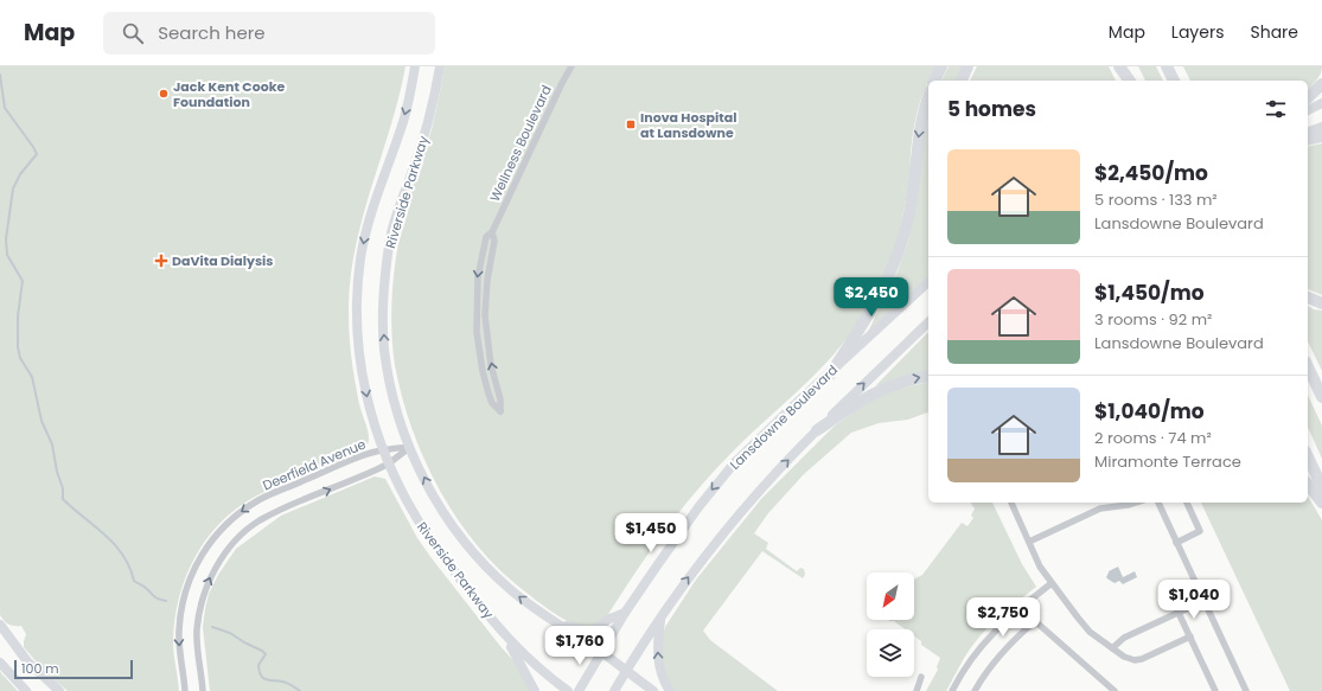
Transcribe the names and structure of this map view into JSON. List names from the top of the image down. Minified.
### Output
{"streets":{"main road":["Riverside Parkway","Lansdowne Boulevard"],"street":["Wellness Boulevard","Deerfield Avenue"]},"crossings":[["Riverside Parkway","Lansdowne Boulevard"],["Riverside Parkway","Deerfield Avenue"]],"one_way":["Deerfield Avenue"],"places":{"other":["Jack Kent Cooke Foundation"],"transit":["Inova Hospital at Lansdowne"],"health":["DaVita Dialysis"]},"scale_bar":"100 m","north":"bottom left","page":{"header":"Map","search":"Search here","nav":["Map","Layers","Share"],"heading":"5 homes","list":[{"name":"$2,450/mo","note":"5 rooms · 133 m² · Lansdowne Boulevard"},{"name":"$1,450/mo","note":"3 rooms · 92 m² · Lansdowne Boulevard"},{"name":"$1,040/mo","note":"2 rooms · 74 m² · Miramonte Terrace"}],"price":["$2,450","$1,450","$1,040","$2,750","$1,760"],"scale":"100 m"}}
